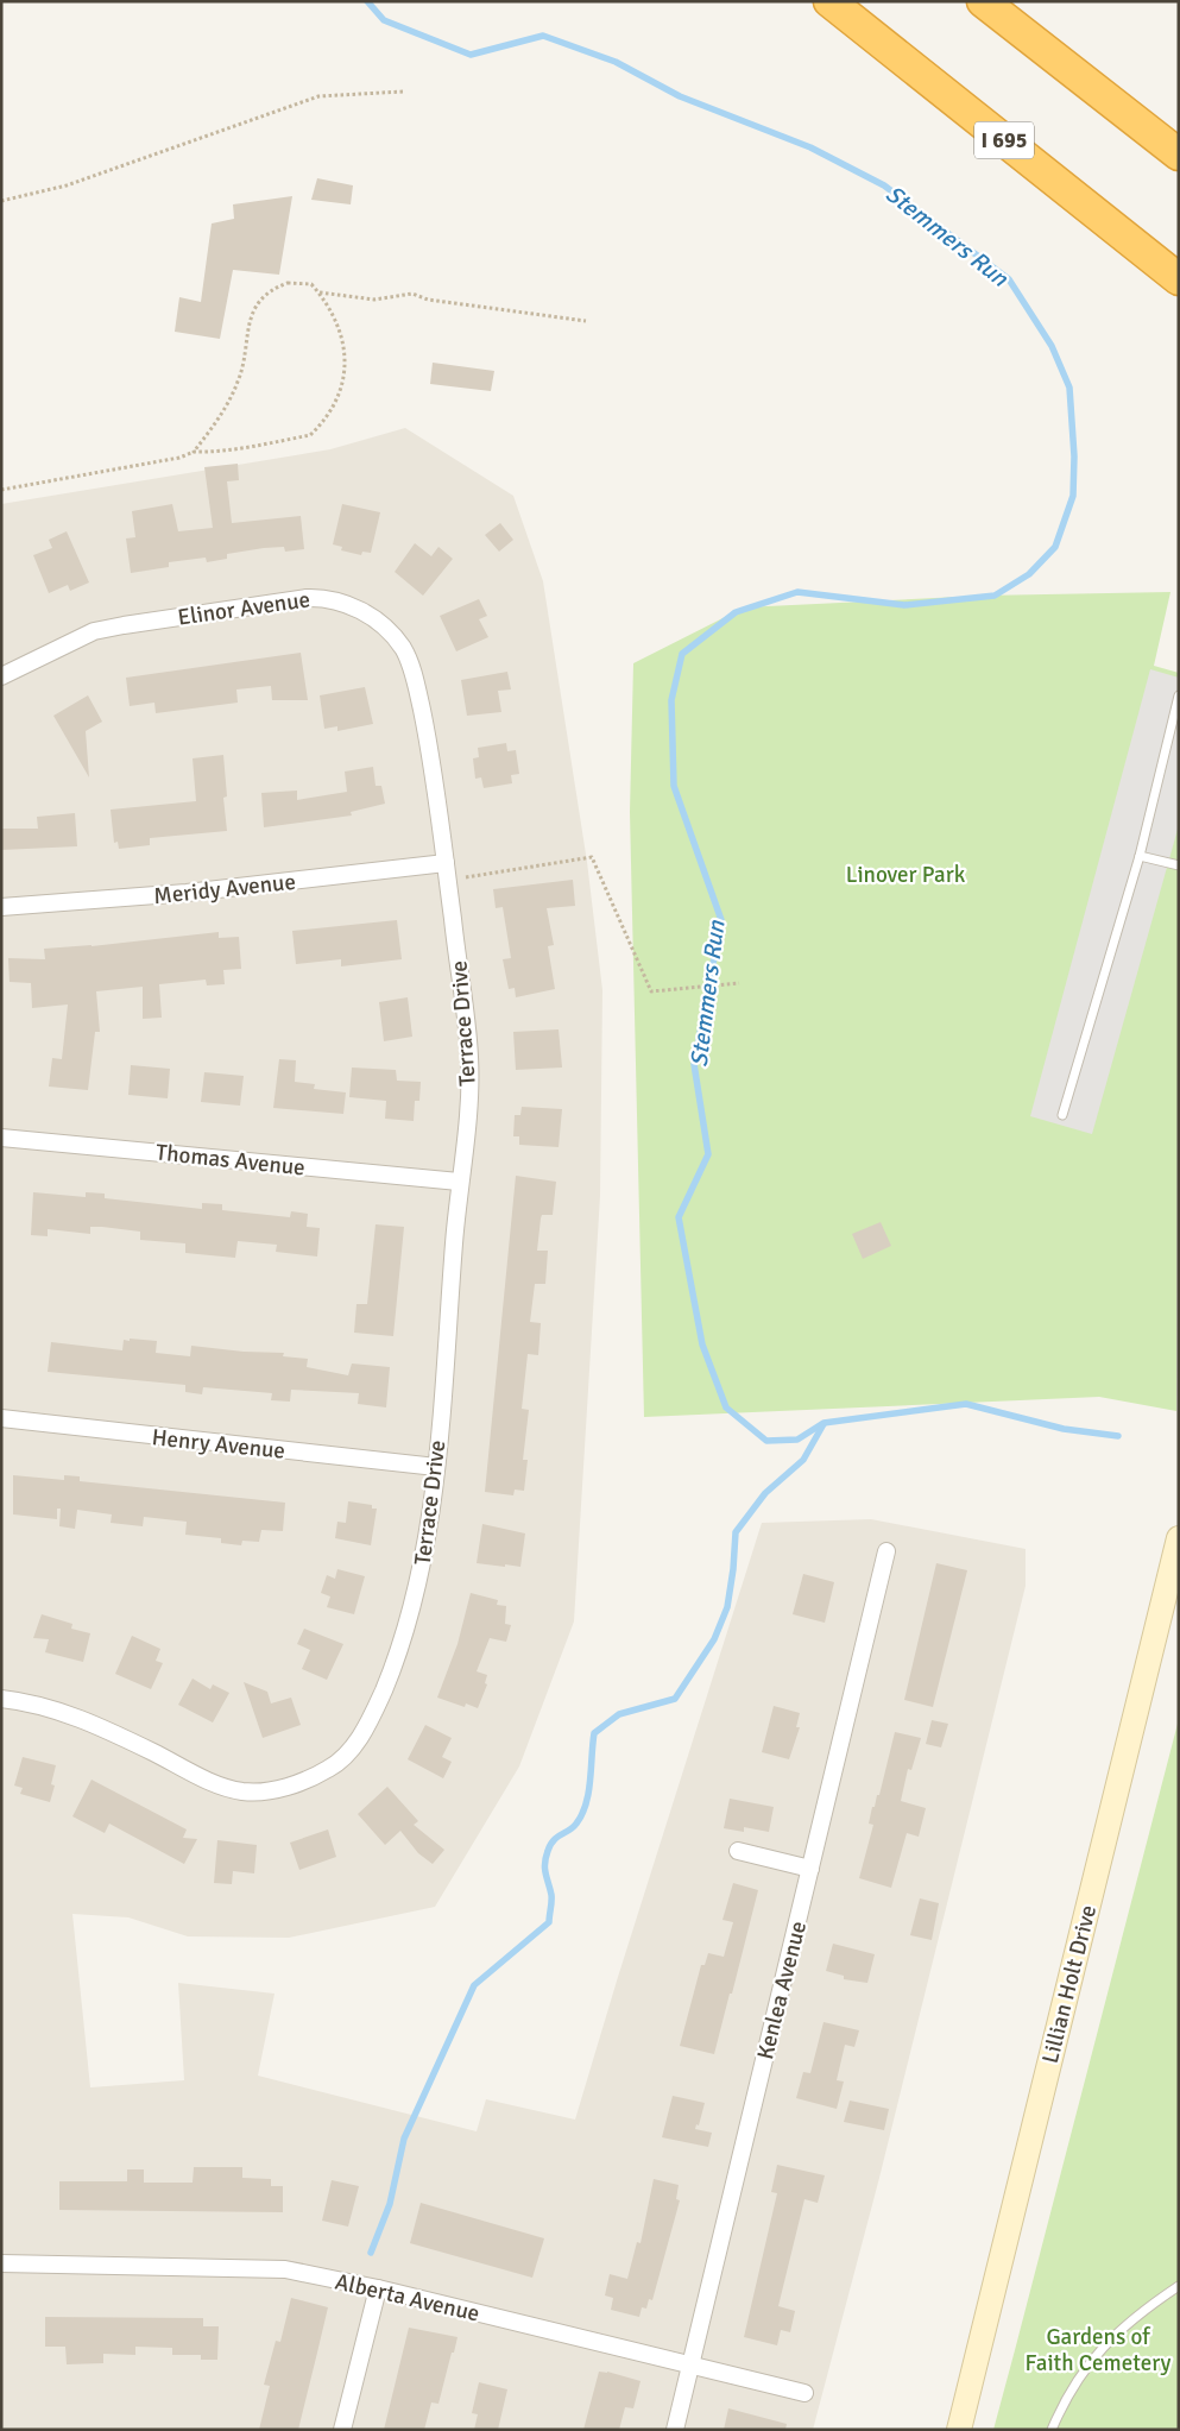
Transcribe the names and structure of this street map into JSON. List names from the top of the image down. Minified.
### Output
{"streets":{"highway":["I 695"],"main road":["Lillian Holt Drive"],"street":["Elinor Avenue","Meridy Avenue","Terrace Drive","Thomas Avenue","Henry Avenue","Kenlea Avenue","Alberta Avenue"]},"crossings":[["Elinor Avenue","Meridy Avenue"],["Elinor Avenue","Terrace Drive"],["Meridy Avenue","Terrace Drive"],["Terrace Drive","Thomas Avenue"],["Terrace Drive","Henry Avenue"],["Kenlea Avenue","Alberta Avenue"]],"water":["Stemmers Run"],"parks":["Linover Park","Gardens of Faith Cemetery"]}
